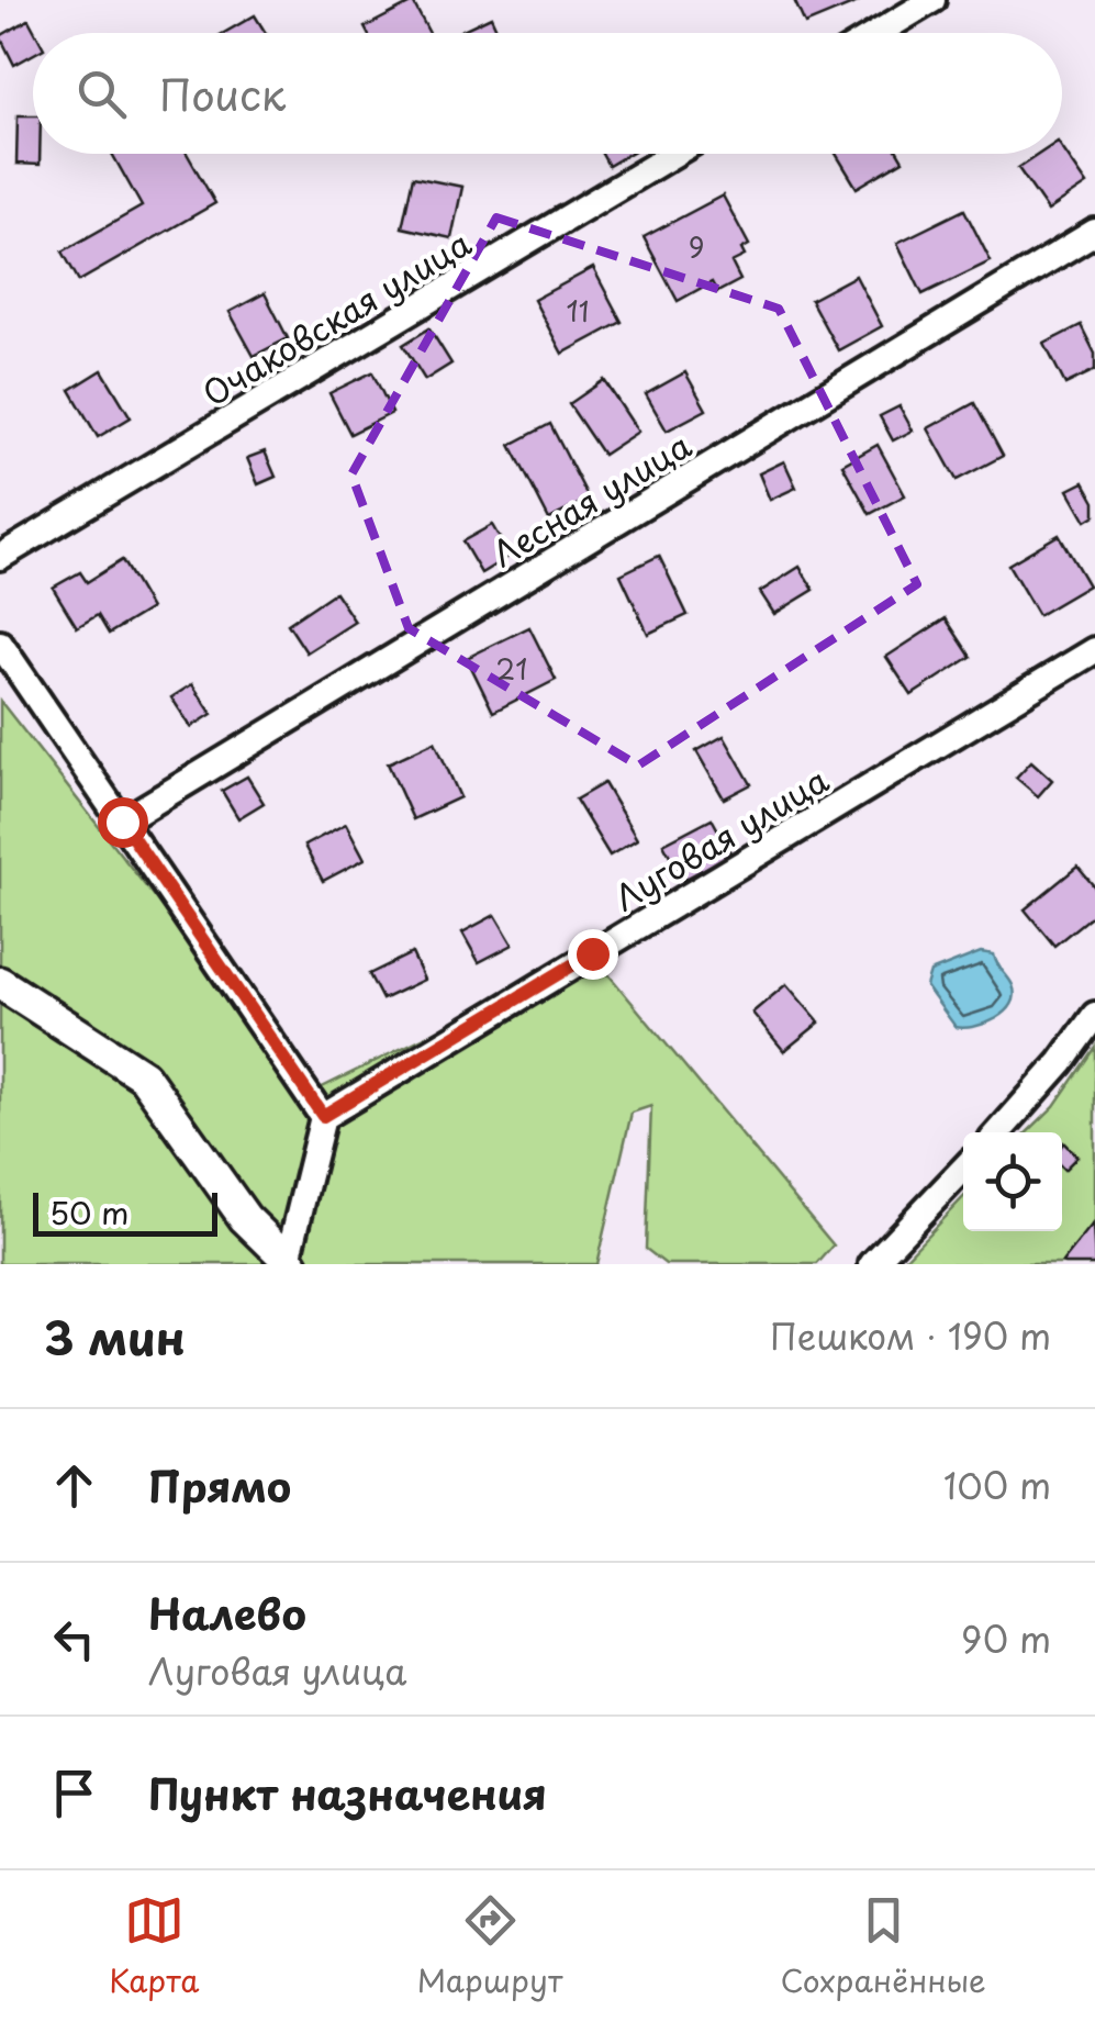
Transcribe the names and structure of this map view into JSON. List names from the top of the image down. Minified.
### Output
{"streets":{"street":["Очаковская улица","Лесная улица","Луговая улица"]},"house_numbers":["9","11","21"],"scale_bar":"50 m","page":{"search":"Поиск","scale":"50 m","heading":["3 мин","Пешком · 190 m"],"list":[["Прямо","100 m"],["Налево","Луговая улица","90 m"],"Пункт назначения"],"nav":["Карта","Маршрут","Сохранённые"]}}
